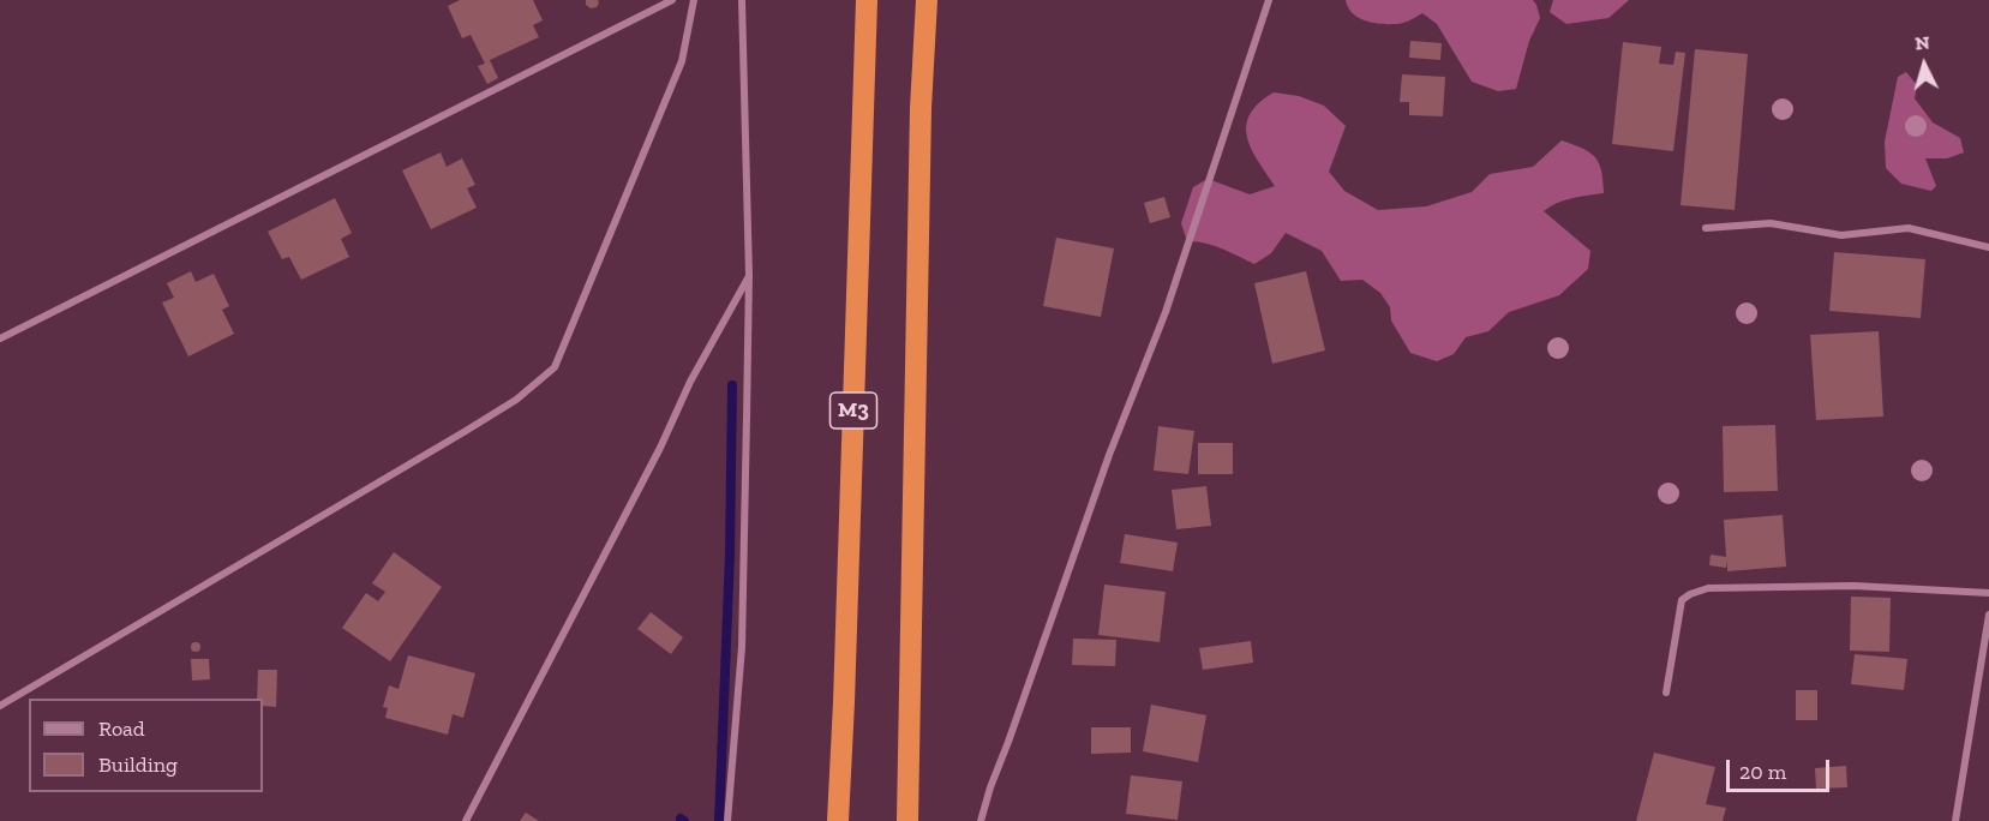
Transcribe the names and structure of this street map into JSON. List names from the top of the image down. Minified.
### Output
{"streets":{"highway":["M3"]},"legend":["Road","Building"],"scale_bar":"20 m","north":"top"}
